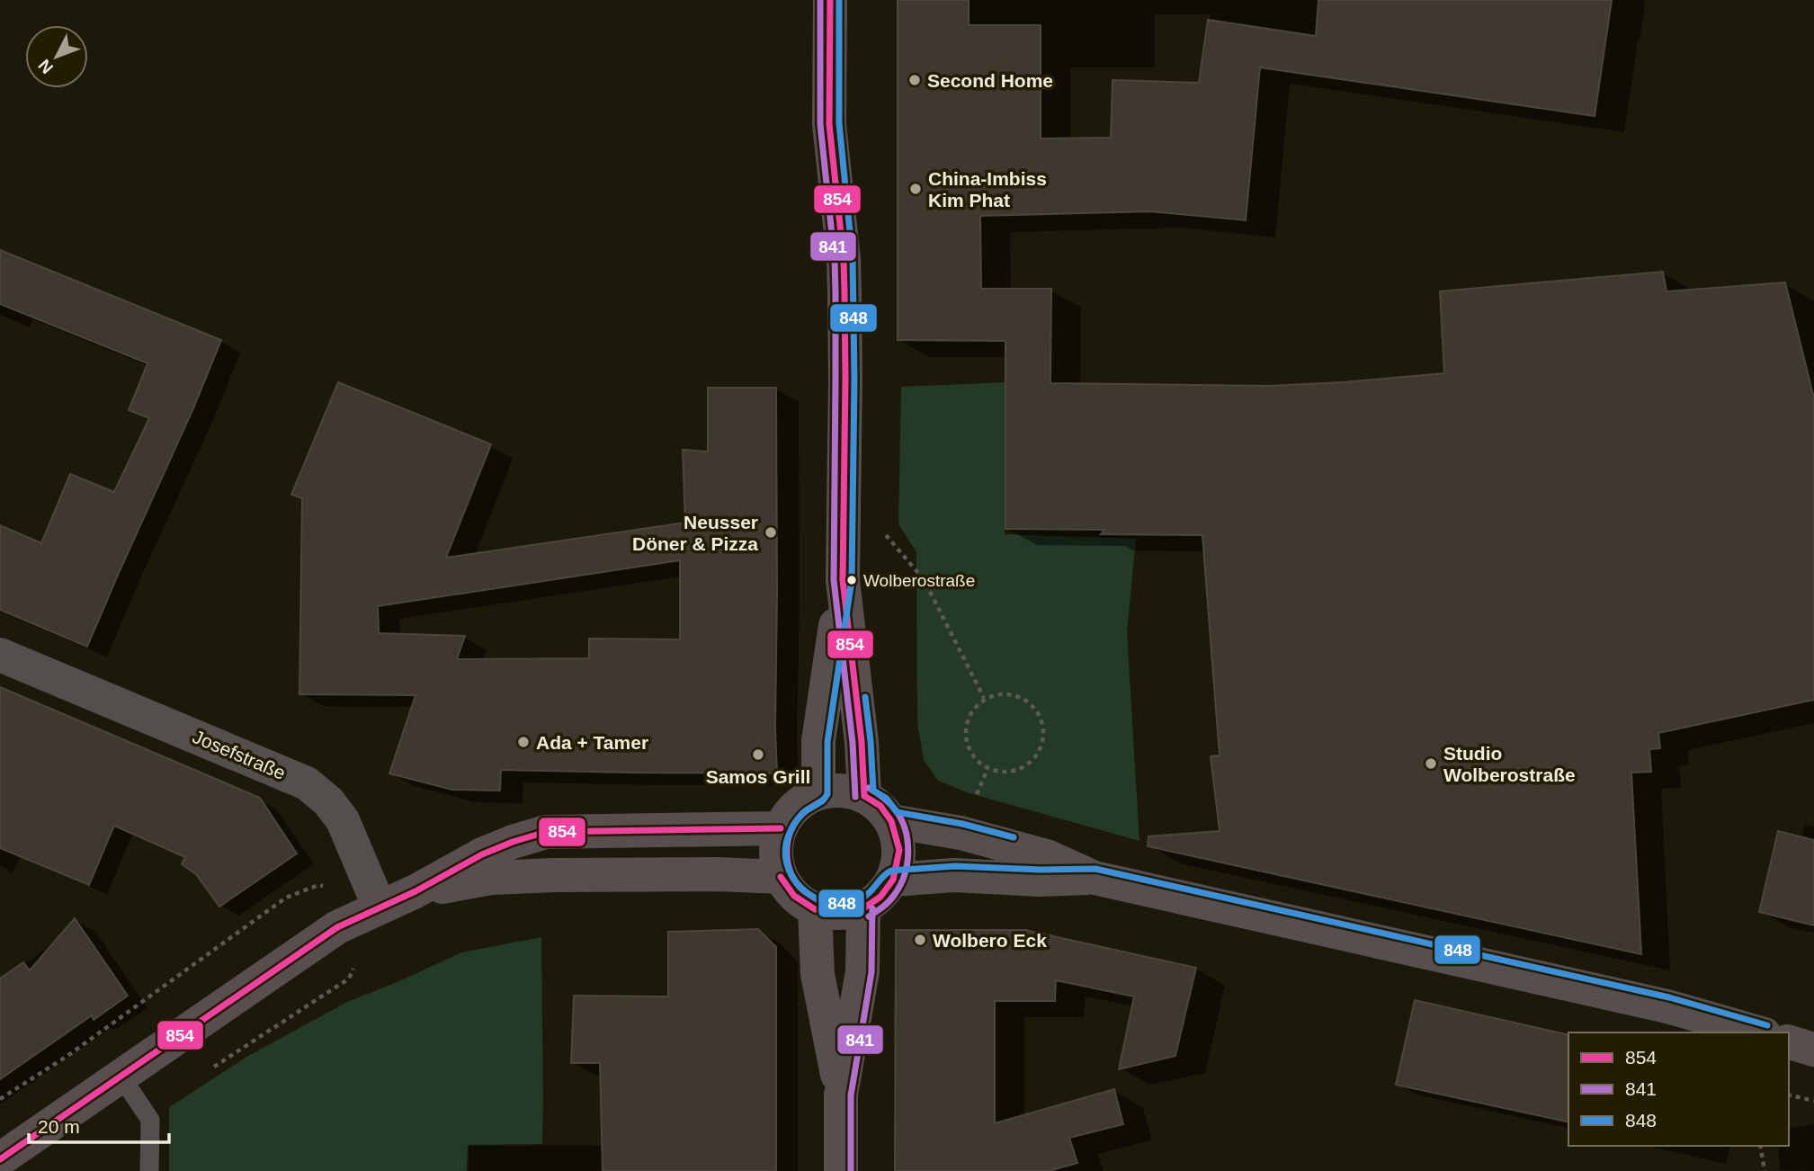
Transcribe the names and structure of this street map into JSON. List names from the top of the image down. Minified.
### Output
{"streets":{"street":["Josefstraße"]},"places":["Second Home","China-Imbiss Kim Phat","Neusser Döner & Pizza","Wolberostraße","Ada + Tamer","Samos Grill","Studio Wolberostraße","Wolbero Eck"],"lines":["transit line 854","transit line 841","transit line 848"],"legend":["854","841","848"],"scale_bar":"20 m","north":"bottom left"}
